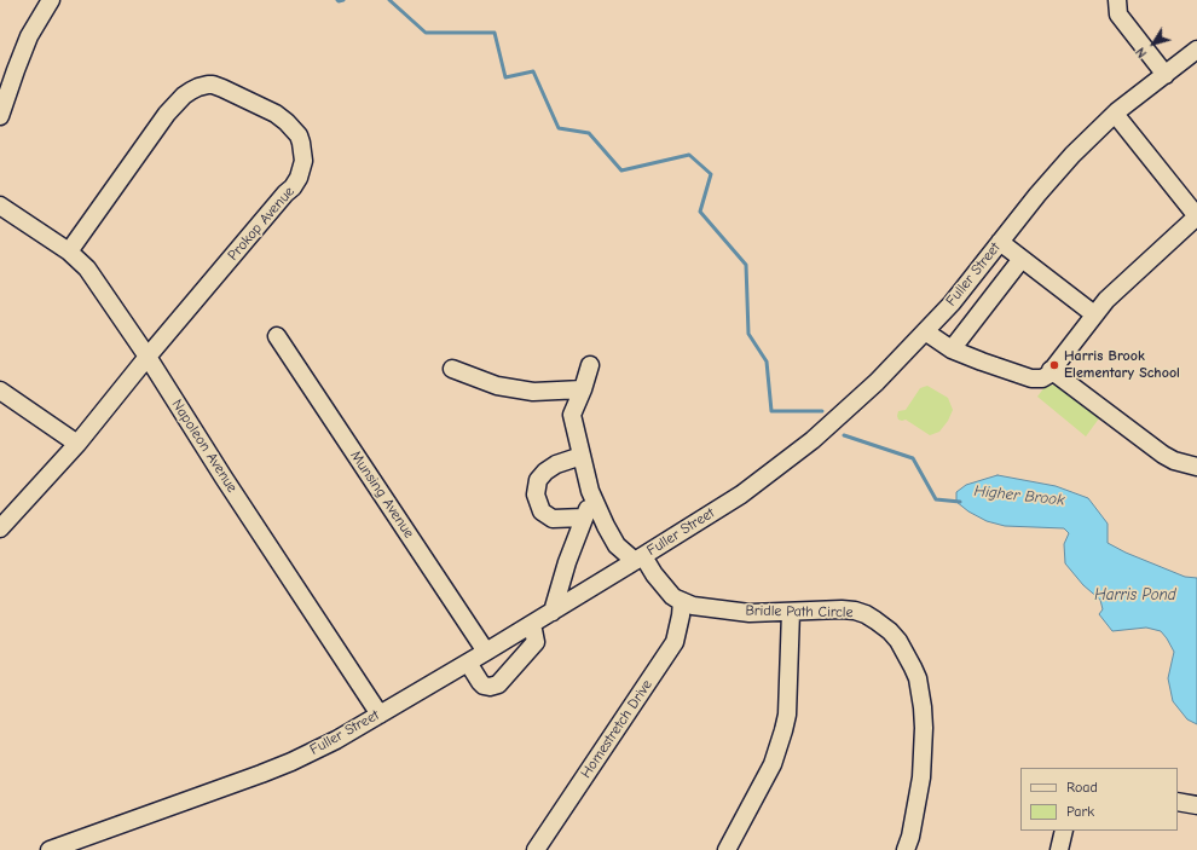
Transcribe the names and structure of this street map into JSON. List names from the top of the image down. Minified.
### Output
{"streets":{"street":["Prokop Avenue","Fuller Street","Napoleon Avenue","Munsing Avenue","Bridle Path Circle","Homestretch Drive"]},"crossings":[["Prokop Avenue","Napoleon Avenue"],["Fuller Street","Napoleon Avenue"],["Fuller Street","Munsing Avenue"],["Fuller Street","Bridle Path Circle"],["Bridle Path Circle","Homestretch Drive"]],"water":["Higher Brook","Harris Pond"],"places":["Harris Brook Elementary School"],"legend":["Road","Park"],"north":"bottom left"}
